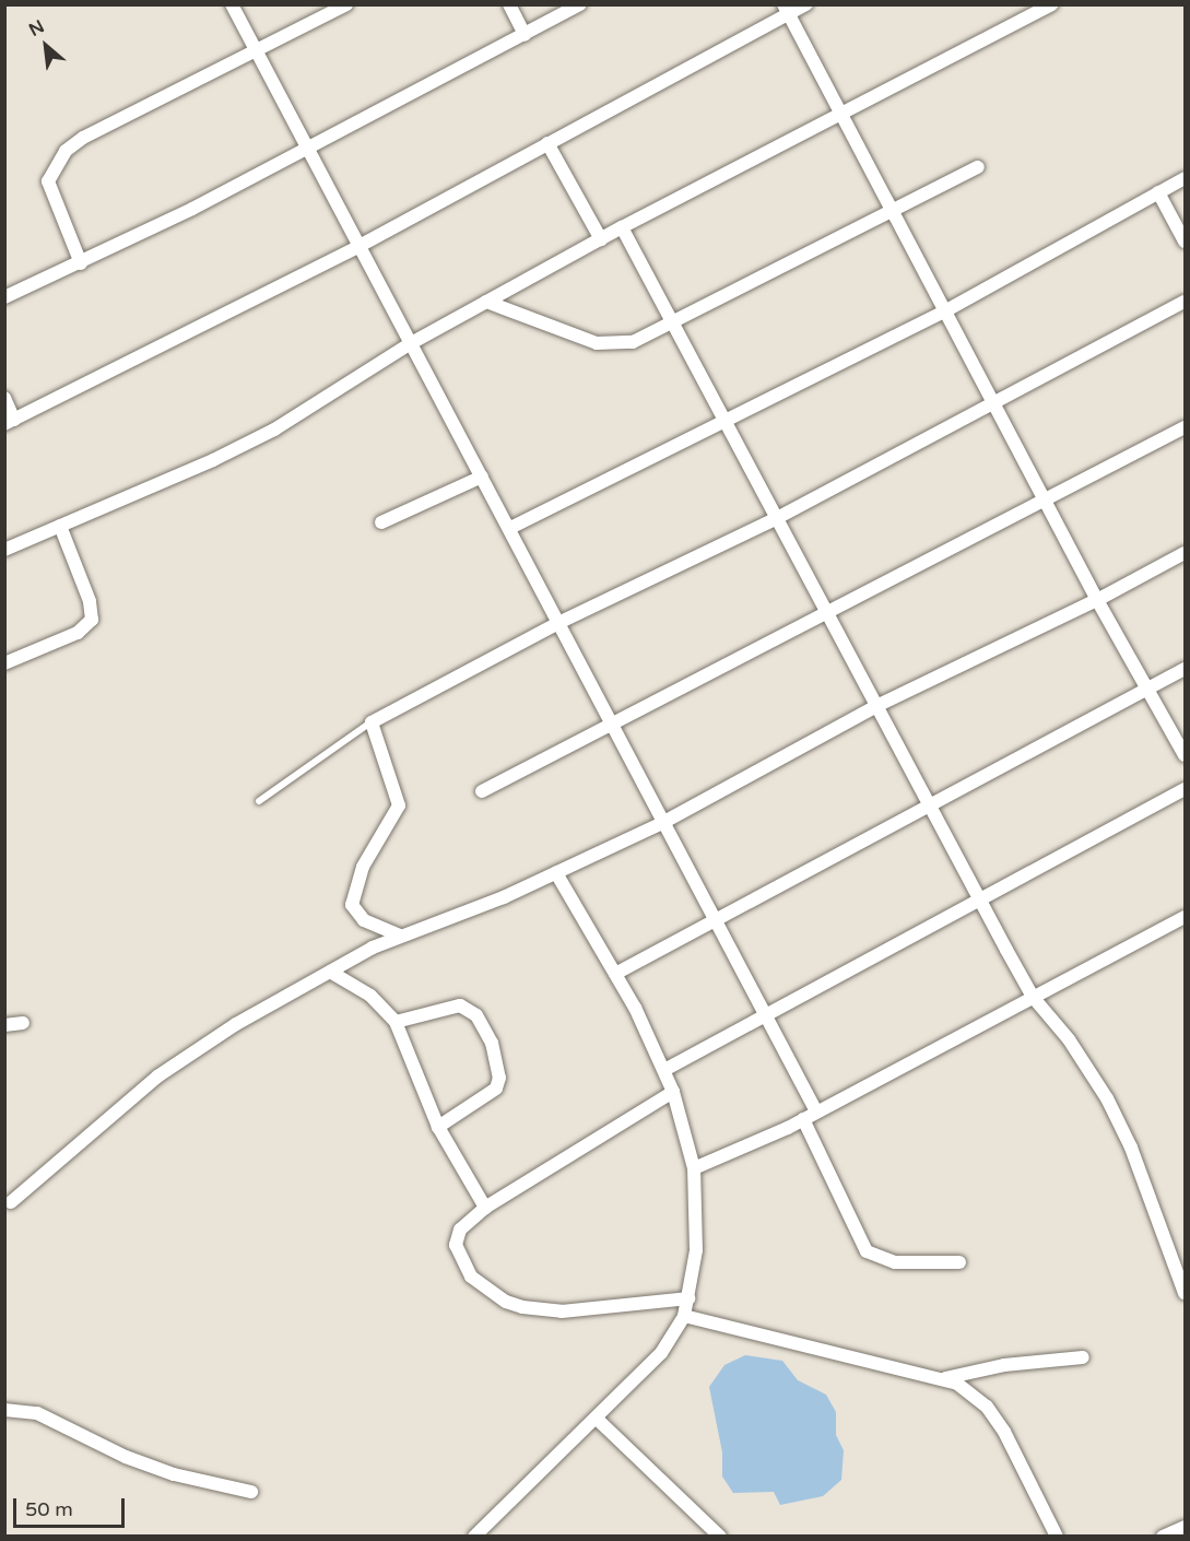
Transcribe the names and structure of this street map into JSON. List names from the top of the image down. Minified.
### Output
{"scale_bar":"50 m","north":"top left"}
